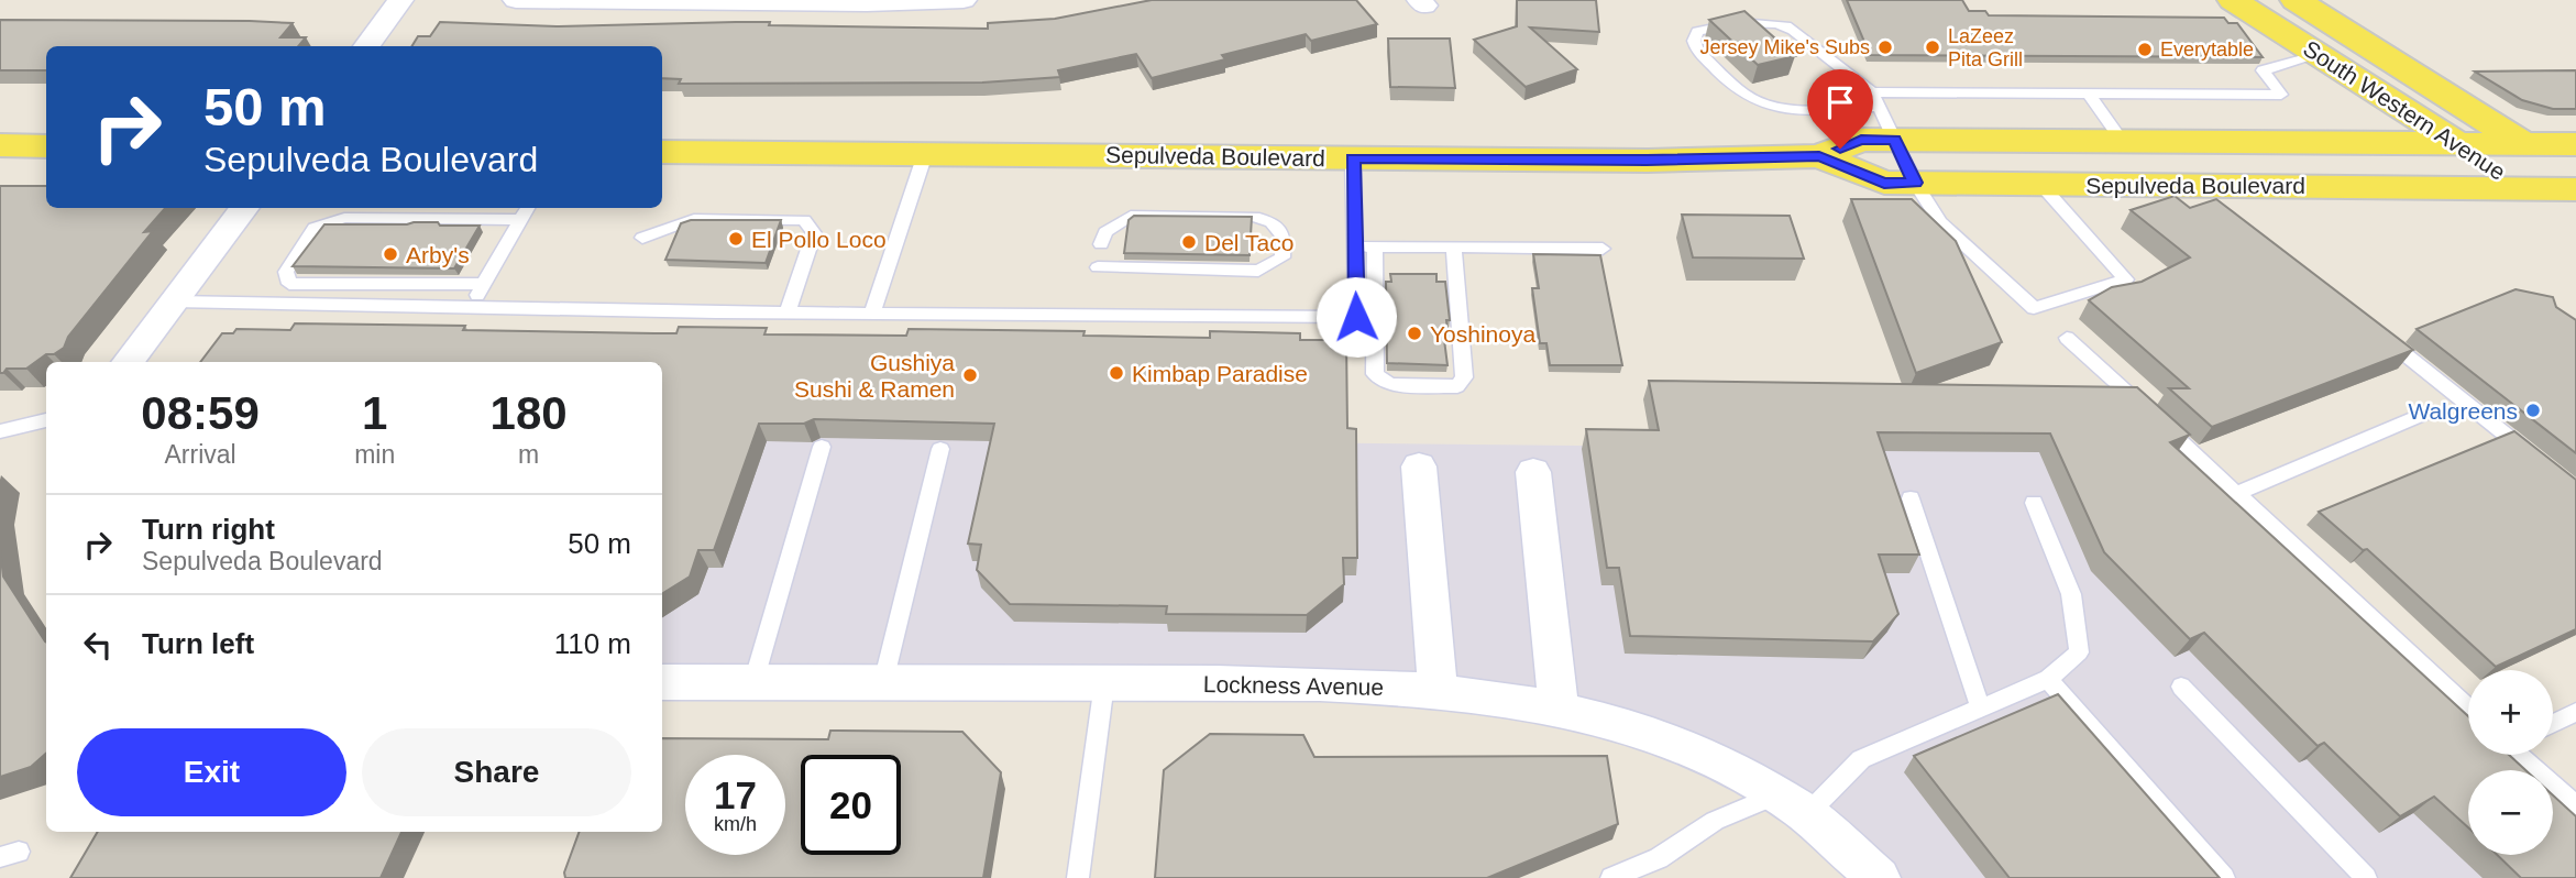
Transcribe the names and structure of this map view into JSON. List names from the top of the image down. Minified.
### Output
{"streets":{"main road":["South Western Avenue","Sepulveda Boulevard"],"street":["Lockness Avenue"]},"crossings":[["South Western Avenue","Sepulveda Boulevard"]],"places":["Jersey Mike's Subs","LaZeez Pita Grill","Everytable","El Pollo Loco","Del Taco","Arby's","Yoshinoya","Kimbap Paradise","Gushiya Sushi & Ramen","Walgreens"],"page":{"turn":["50 m","Sepulveda Boulevard"],"eta":["08:59","Arrival","1","min","180","m"],"list":[{"name":"Turn right","note":"Sepulveda Boulevard","value":"50 m"},{"name":"Turn left","value":"110 m"}],"map_buttons":["+","−"],"buttons":["Exit","Share"],"speed":"17 km/h","limit":"20"}}
